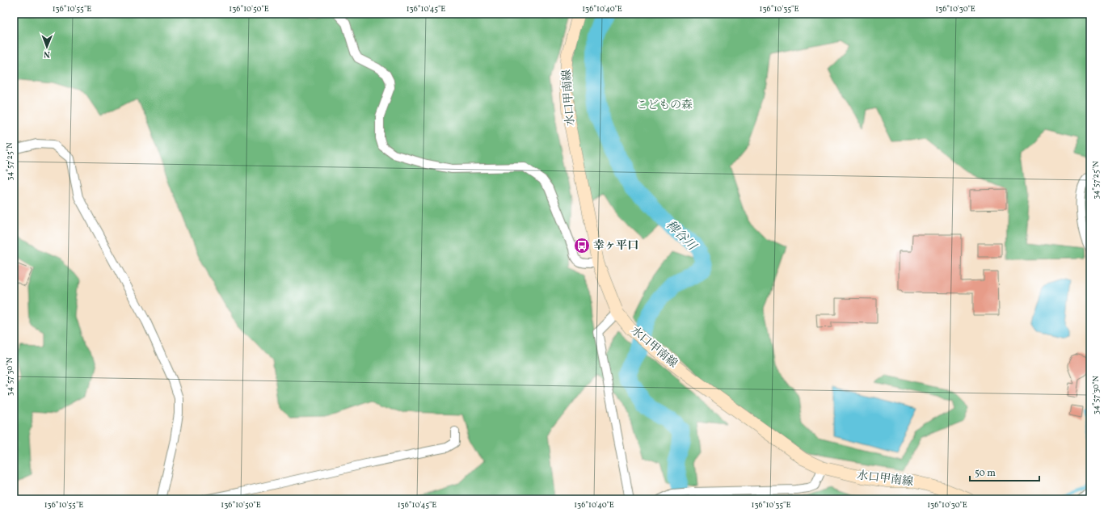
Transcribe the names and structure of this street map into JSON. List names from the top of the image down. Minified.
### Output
{"streets":{"main road":["水口甲南線"]},"water":["稗谷川"],"parks":["こどもの森"],"places":{"bus stop":["幸ヶ平口"]},"scale_bar":"50 m","north":"bottom","coordinates":["136°10'55\"E","136°10'50\"E","136°10'45\"E","136°10'40\"E","136°10'35\"E","136°10'30\"E","34°57'25\"N","34°57'30\"N"]}
